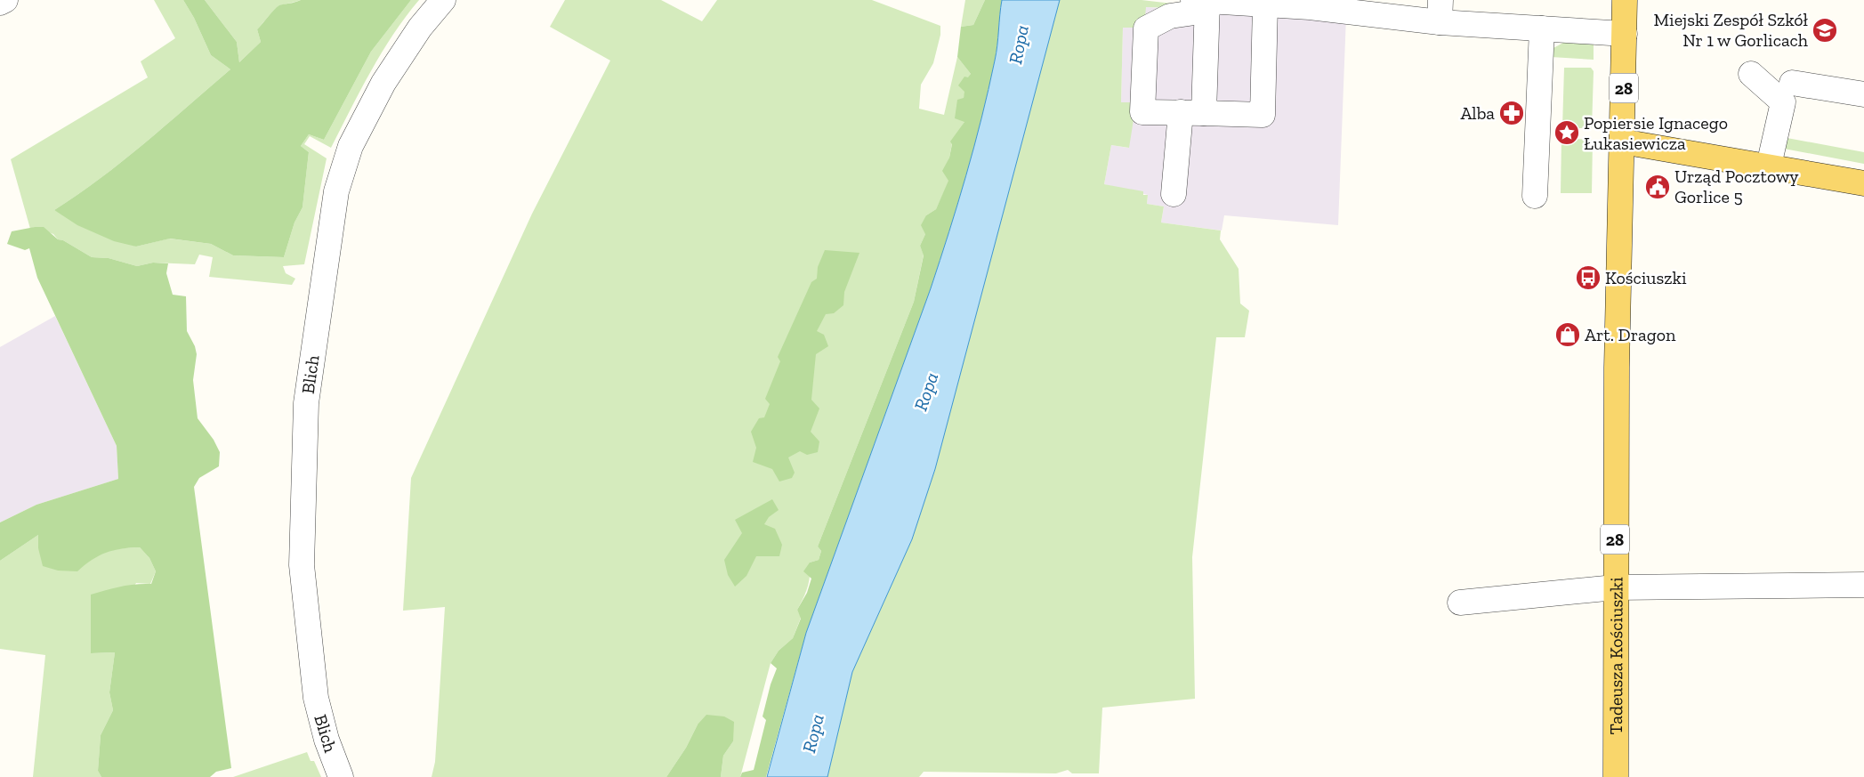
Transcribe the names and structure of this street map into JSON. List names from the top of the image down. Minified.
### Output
{"streets":{"main road":["28","Tadeusza Kościuszki"],"street":["Blich"]},"water":["Ropa"],"places":{"school or university":["Miejski Zespół Szkół Nr 1 w Gorlicach"],"pharmacy":["Alba"],"place":["Popiersie Ignacego Łukasiewicza"],"public building":["Urząd Pocztowy Gorlice 5"],"bus stop":["Kościuszki"],"shop":["Art. Dragon"]}}
